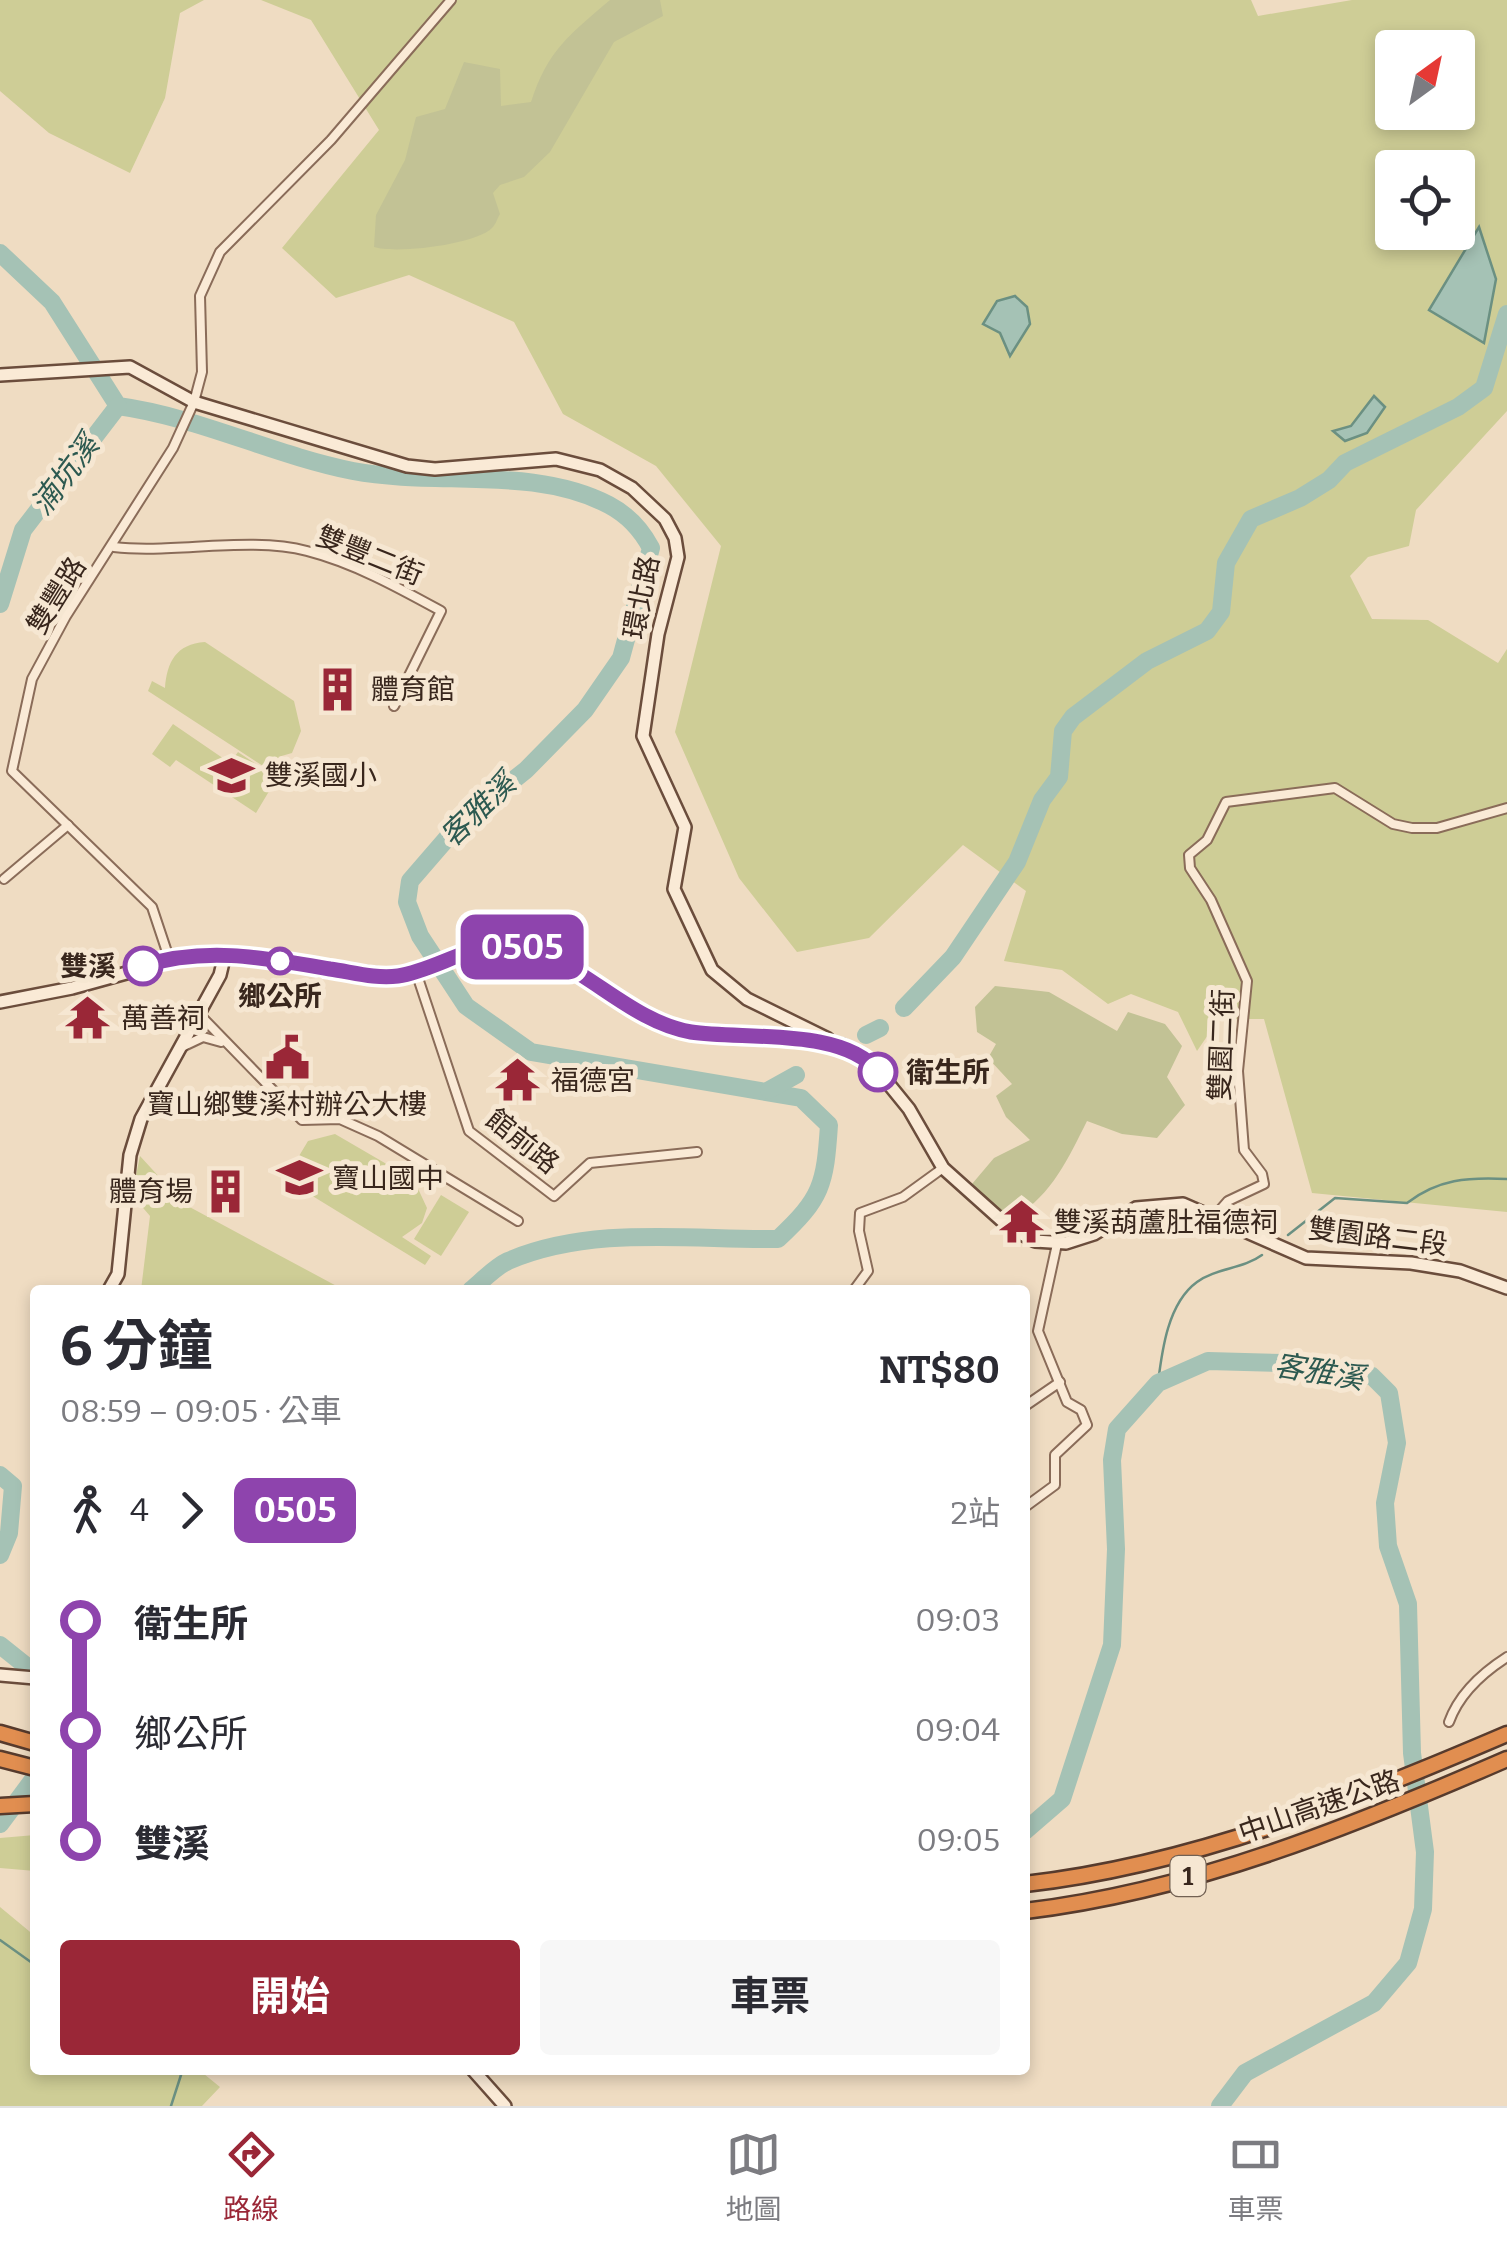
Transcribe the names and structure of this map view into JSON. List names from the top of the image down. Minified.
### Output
{"streets":{"highway":["中山高速公路","1"],"street":["雙豐二街","雙豐路","環北路","雙園二街","館前路","雙園路二段"]},"crossings":[["雙豐二街","雙豐路"],["雙豐路","環北路"],["雙園二街","雙園路二段"]],"water":["湳坑溪","客雅溪"],"places":{"building":["體育館","體育場"],"school or university":["雙溪國小","寶山國中"],"other":["鄉公所","雙溪","衛生所"],"temple":["萬善祠","福德宮","雙溪葫蘆肚福德祠"],"public building":["寶山鄉雙溪村辦公大樓"]},"lines":["bus line 0505"],"north":"top right","page":{"on_map":"0505","heading":["6 分鐘","08:59 – 09:05 · 公車","NT$80"],"legs":["4","0505","2站"],"list":[{"name":"衛生所","value":"09:03"},{"name":"鄉公所","value":"09:04"},{"name":"雙溪","value":"09:05"}],"buttons":["開始","車票"],"tabs":["路線","地圖","車票"]}}
